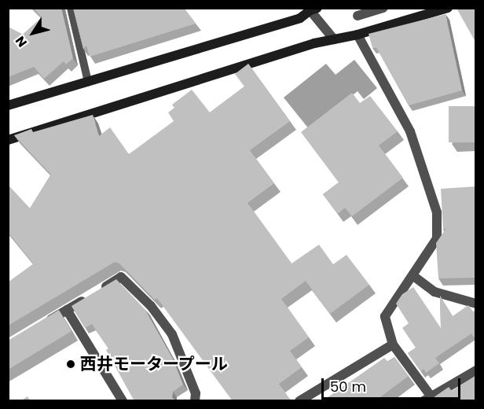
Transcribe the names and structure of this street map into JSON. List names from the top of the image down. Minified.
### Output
{"places":["西井モータープール"],"scale_bar":"50 m","north":"bottom left"}
